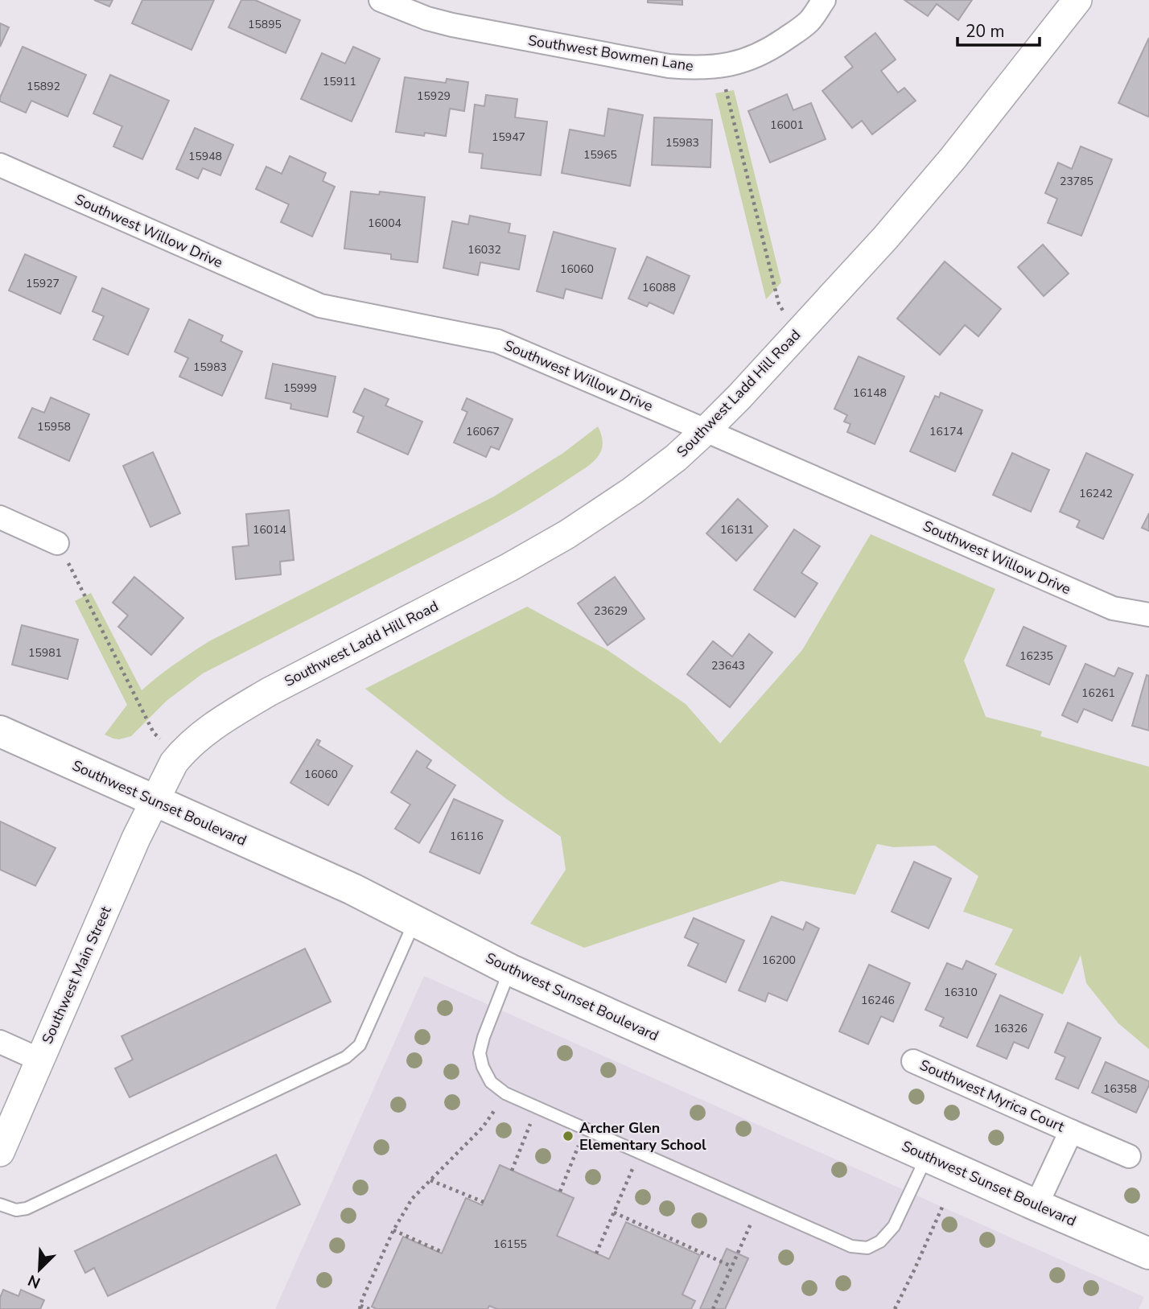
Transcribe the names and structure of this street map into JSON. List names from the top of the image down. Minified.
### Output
{"streets":{"main road":["Southwest Sunset Boulevard"],"street":["Southwest Bowmen Lane","Southwest Willow Drive","Southwest Ladd Hill Road","Southwest Main Street","Southwest Myrica Court"]},"crossings":[["Southwest Willow Drive","Southwest Ladd Hill Road"],["Southwest Ladd Hill Road","Southwest Sunset Boulevard"],["Southwest Ladd Hill Road","Southwest Main Street"],["Southwest Sunset Boulevard","Southwest Main Street"],["Southwest Sunset Boulevard","Southwest Myrica Court"]],"places":["Archer Glen Elementary School"],"house_numbers":["15895","15911","15892","15929","16001","15947","15983","15965","15948","23785","16004","16032","16060","15927","16088","15983","15999","16148","15958","16067","16174","16242","16014","16131","23629","15981","16235","23643","16261","16060","16116","16200","16310","16246","16326","16358","16155"],"scale_bar":"20 m","north":"bottom left"}
